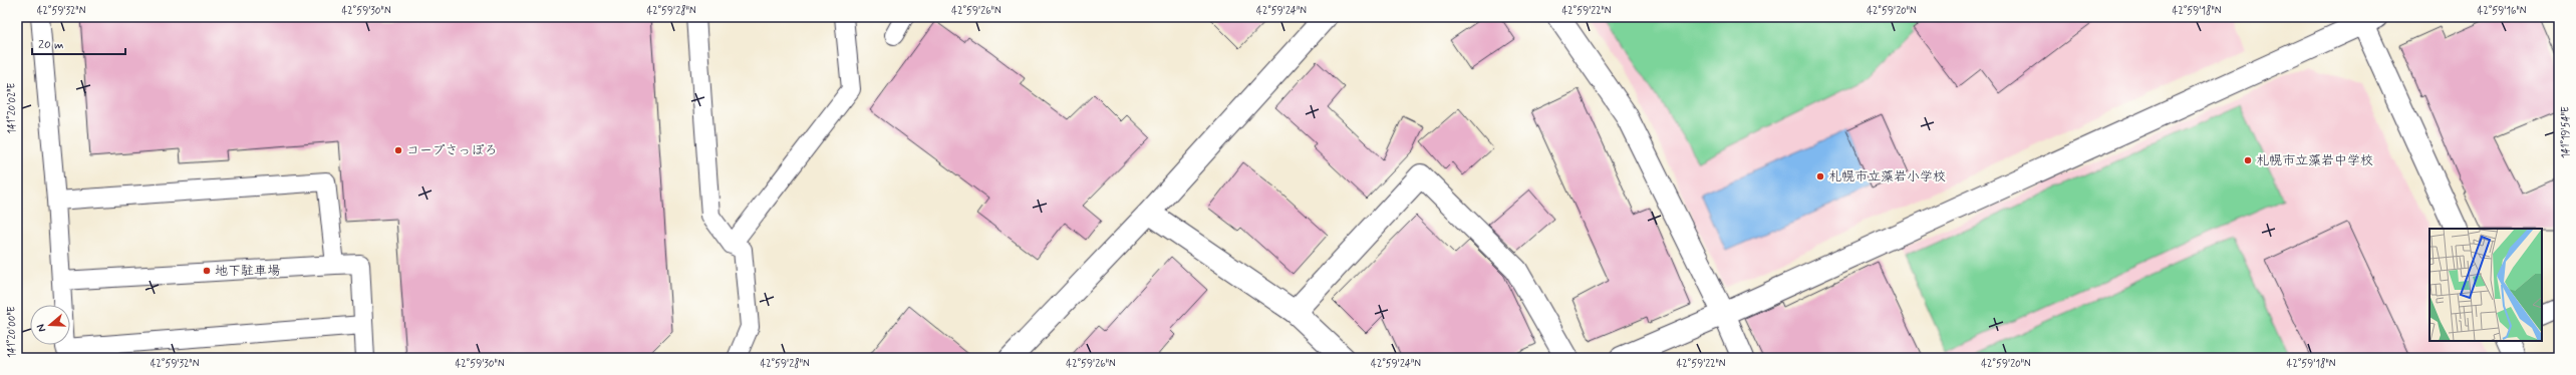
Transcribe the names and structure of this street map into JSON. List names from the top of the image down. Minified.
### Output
{"places":["コープさっぽろ","札幌市立藻岩中学校","札幌市立藻岩小学校","地下駐車場"],"scale_bar":"20 m","north":"left","coordinates":["42°59'32\"N","42°59'30\"N","42°59'28\"N","42°59'26\"N","42°59'24\"N","42°59'22\"N","42°59'20\"N","42°59'18\"N","42°59'16\"N","141°20'02\"E","141°19'54\"E","141°20'00\"E"]}
